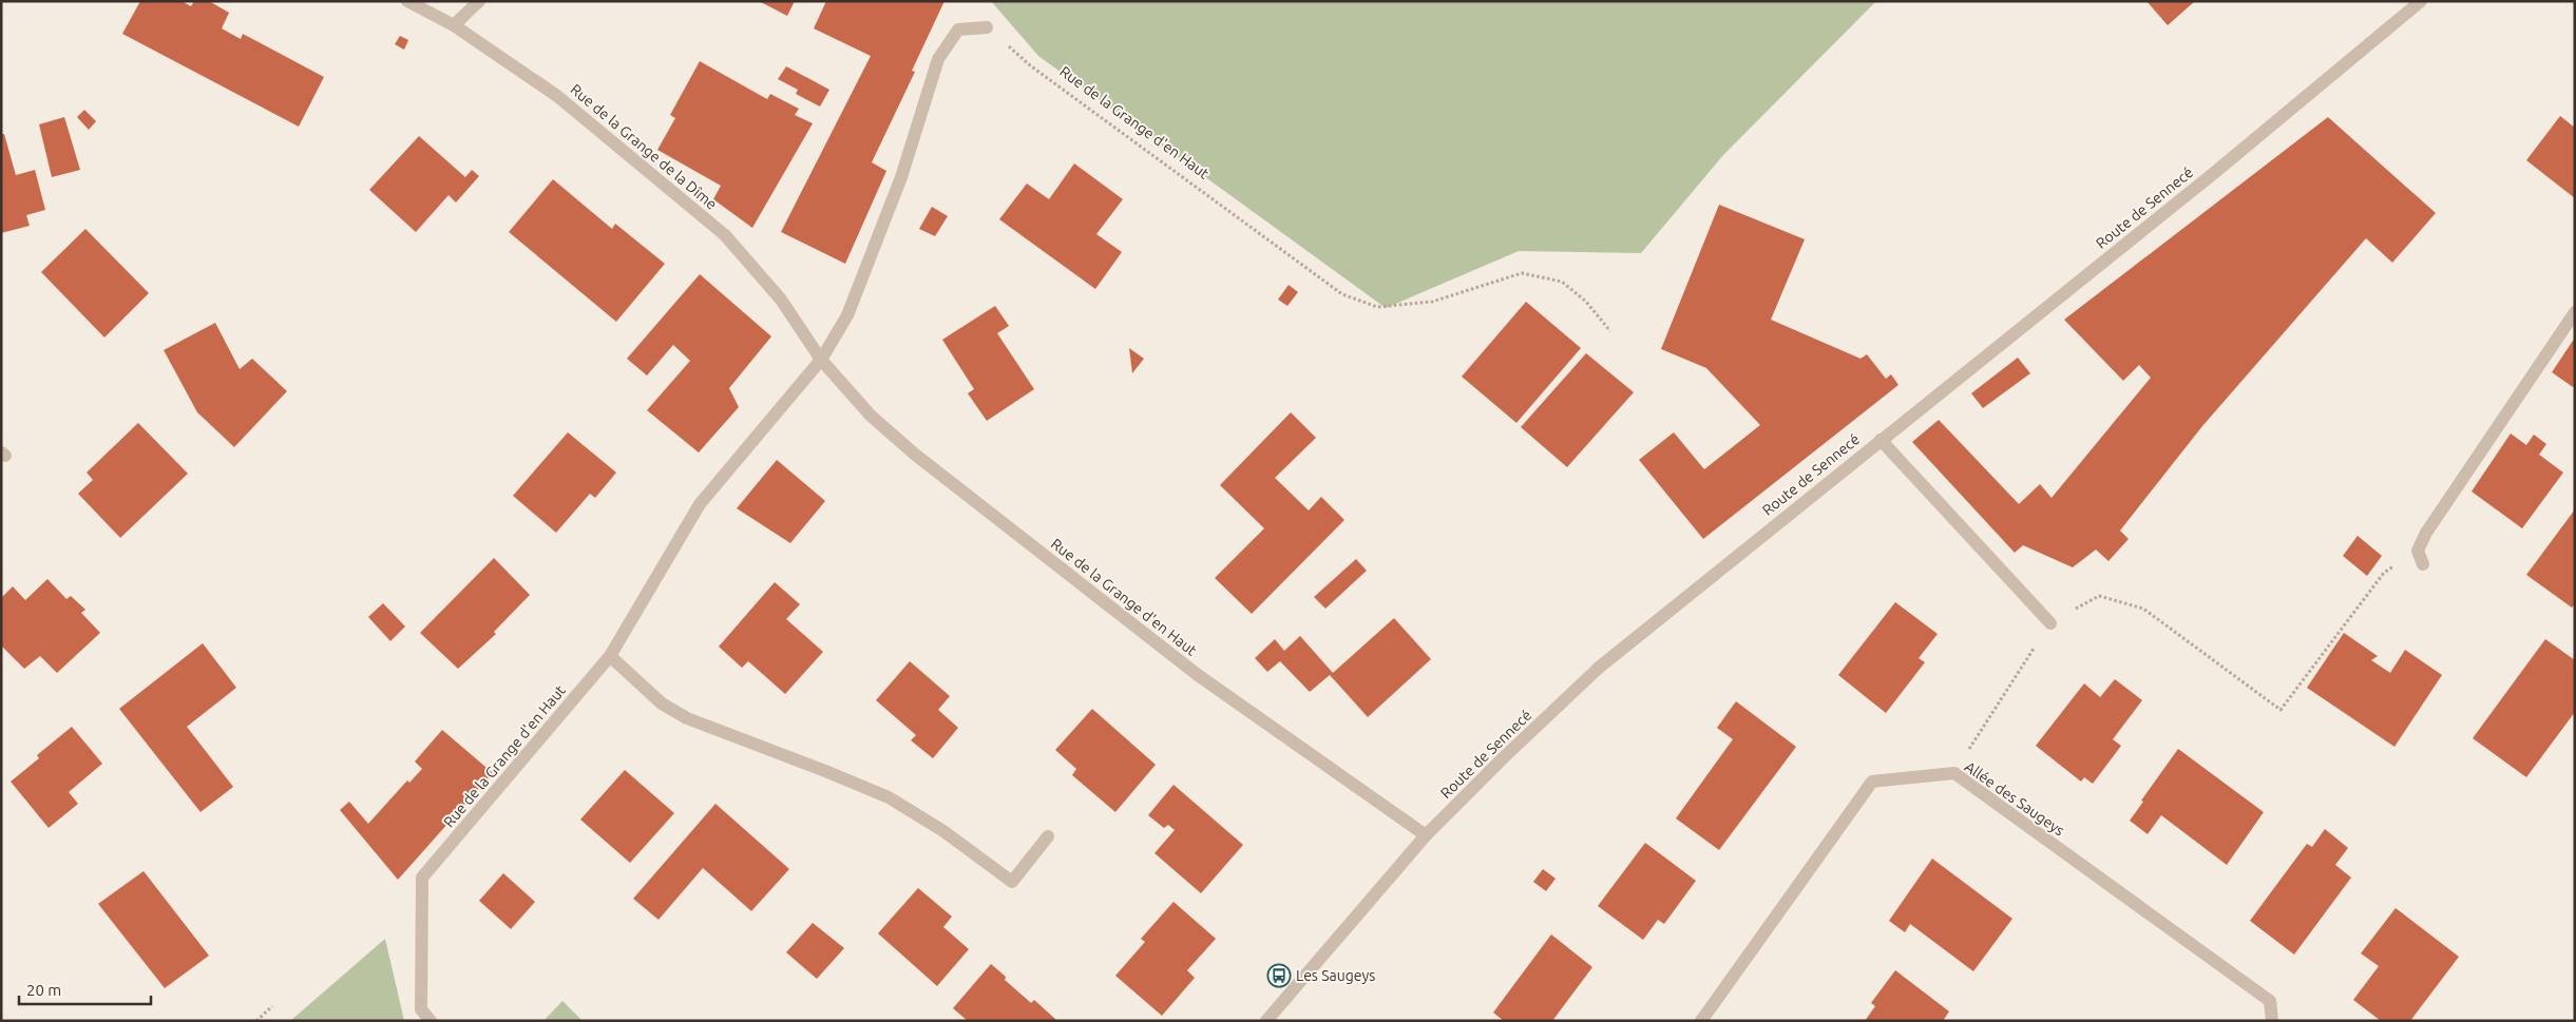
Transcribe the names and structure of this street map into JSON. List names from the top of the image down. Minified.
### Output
{"streets":{"street":["Rue de la Grange d'en Haut","Rue de la Grange de la Dîme","Route de Sennecé","Allée des Saugeys"]},"crossings":[["Rue de la Grange d'en Haut","Rue de la Grange de la Dîme"],["Rue de la Grange d'en Haut","Route de Sennecé"]],"places":{"bus stop":["Les Saugeys"]},"scale_bar":"20 m"}
